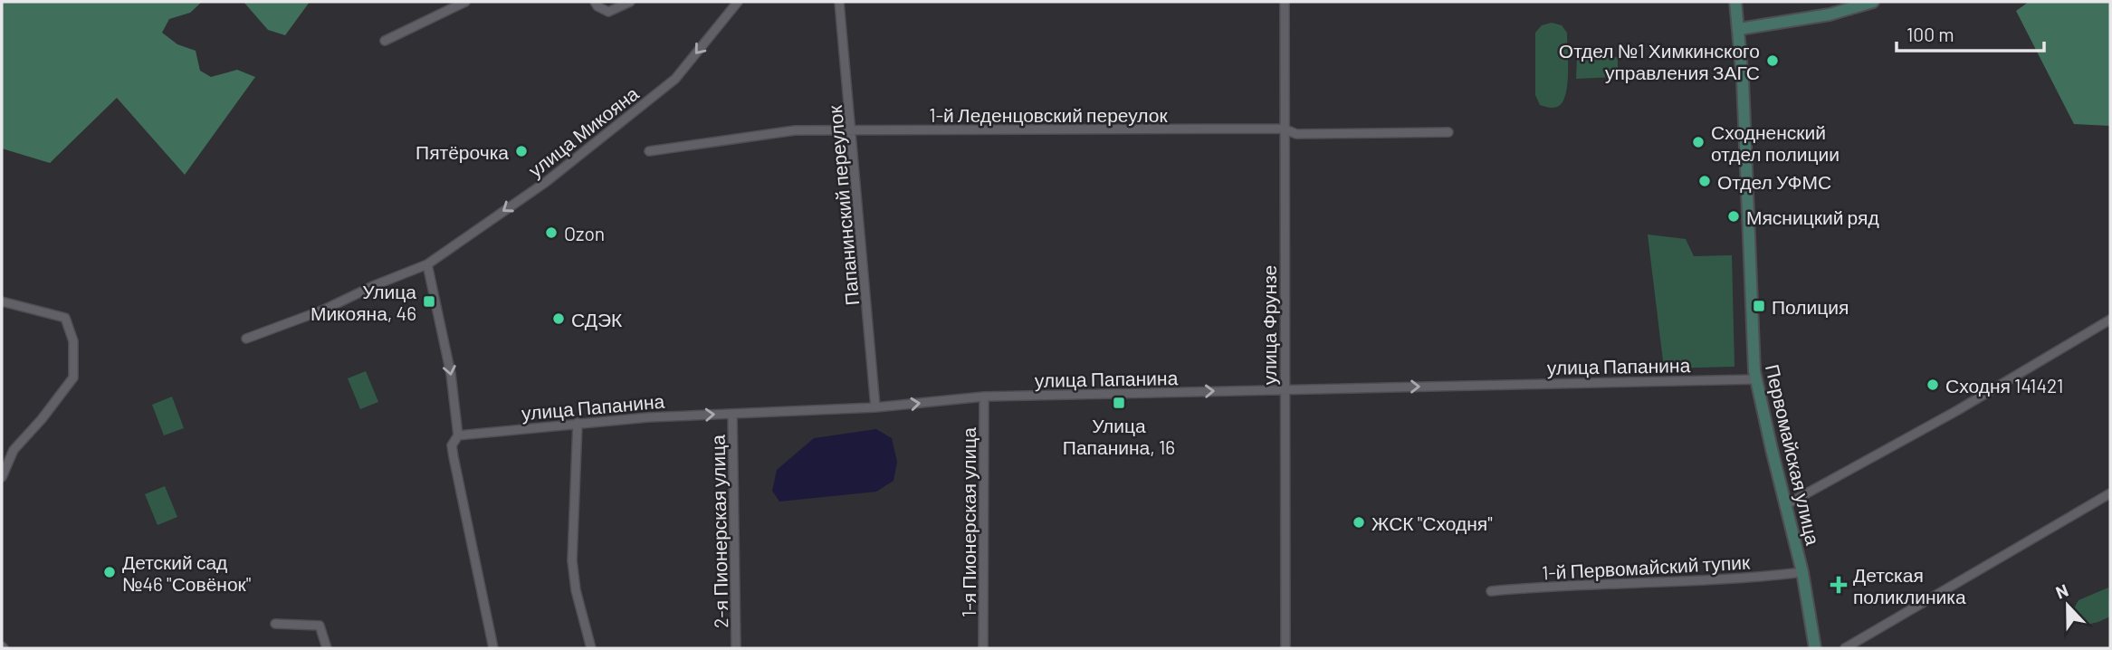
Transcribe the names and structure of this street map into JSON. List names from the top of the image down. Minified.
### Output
{"streets":{"main road":["Первомайская улица"],"street":["1-й Леденцовский переулок","улица Микояна","Папанинский переулок","улица Фрунзе","улица Папанина","1-я Пионерская улица","2-я Пионерская улица","1-й Первомайский тупик"]},"crossings":[["1-й Леденцовский переулок","Папанинский переулок"],["1-й Леденцовский переулок","улица Фрунзе"],["Папанинский переулок","улица Папанина"],["улица Фрунзе","улица Папанина"],["улица Папанина","Первомайская улица"],["улица Папанина","1-я Пионерская улица"],["улица Папанина","2-я Пионерская улица"],["Первомайская улица","1-й Первомайский тупик"]],"one_way":["улица Микояна","улица Папанина"],"places":{"other":["Отдел №1 Химкинского управления ЗАГС","Сходненский отдел полиции","Пятёрочка","Отдел УФМС","Мясницкий ряд","Ozon","СДЭК","Сходня 141421","ЖСК \"Сходня\"","Детский сад №46 \"Совёнок\""],"transit":["Улица Микояна, 46","Полиция","Улица Папанина, 16"],"health":["Детская поликлиника"]},"scale_bar":"100 m","north":"top"}
